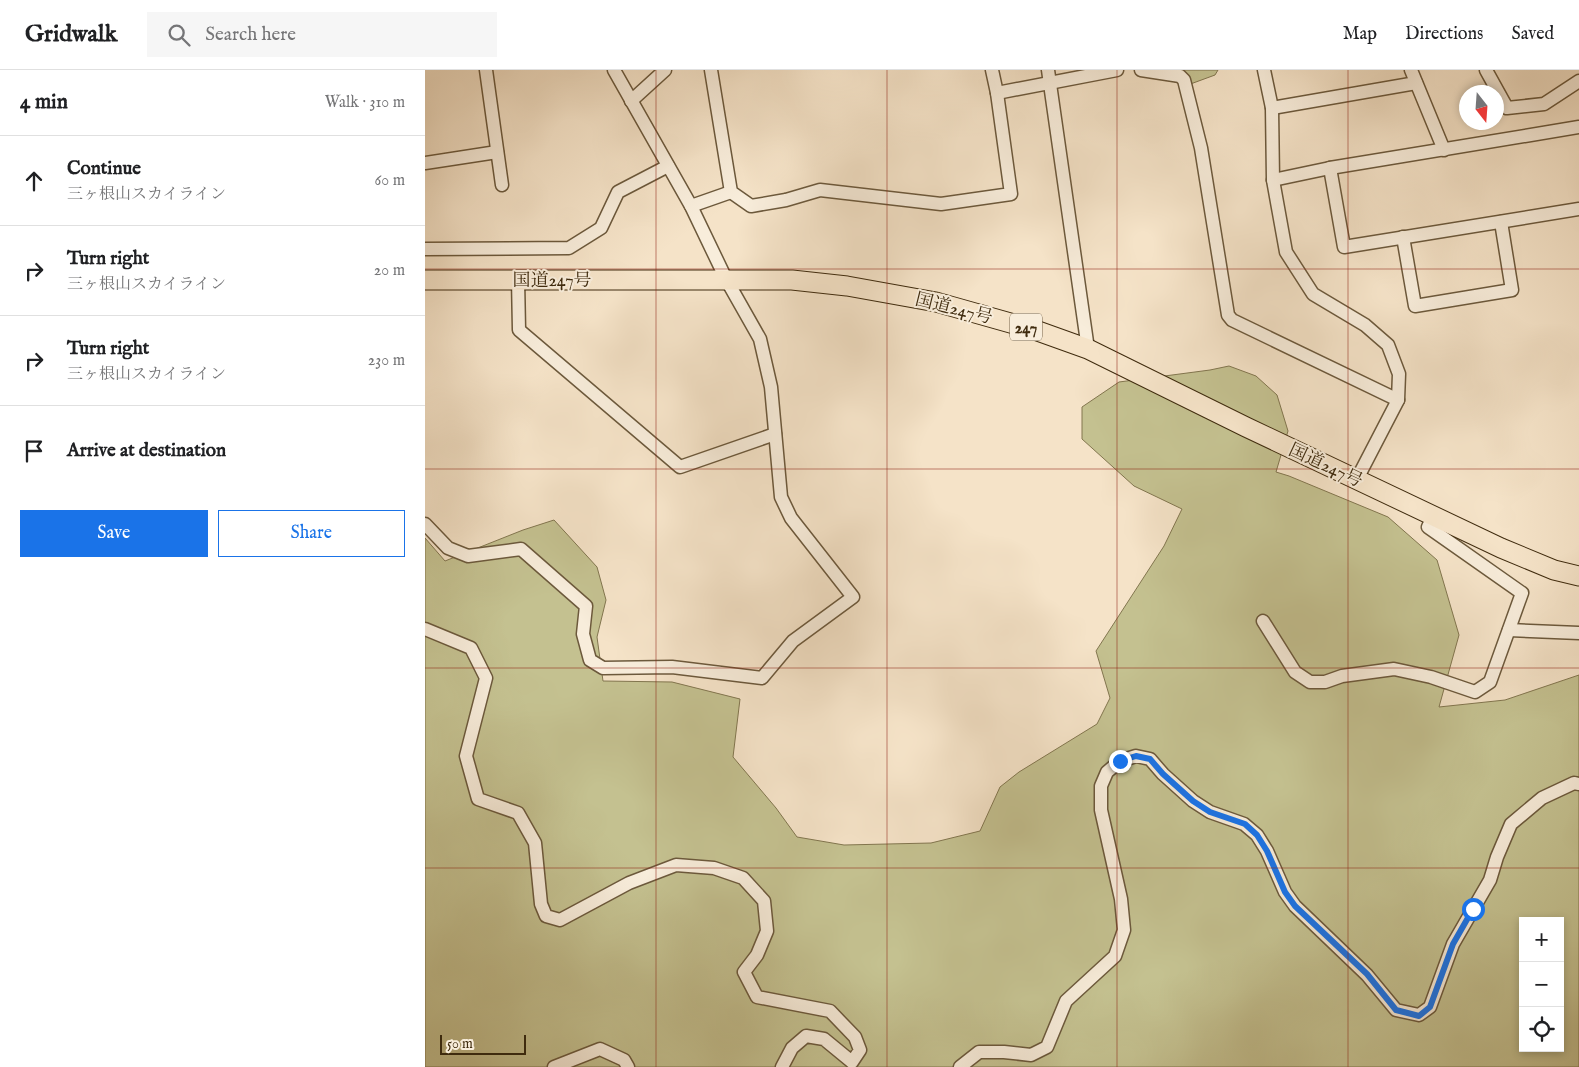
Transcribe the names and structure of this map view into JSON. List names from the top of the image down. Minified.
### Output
{"streets":{"highway":["国道247号","247"]},"scale_bar":"50 m","north":"bottom","page":{"header":"Gridwalk","search":"Search here","nav":["Map","Directions","Saved"],"heading":["4 min","Walk · 310 m"],"list":[["Continue","三ヶ根山スカイライン","60 m"],["Turn right","三ヶ根山スカイライン","20 m"],["Turn right","三ヶ根山スカイライン","230 m"],"Arrive at destination"],"buttons":["Save","Share"],"map_buttons":["+","−"],"scale":"50 m"}}
